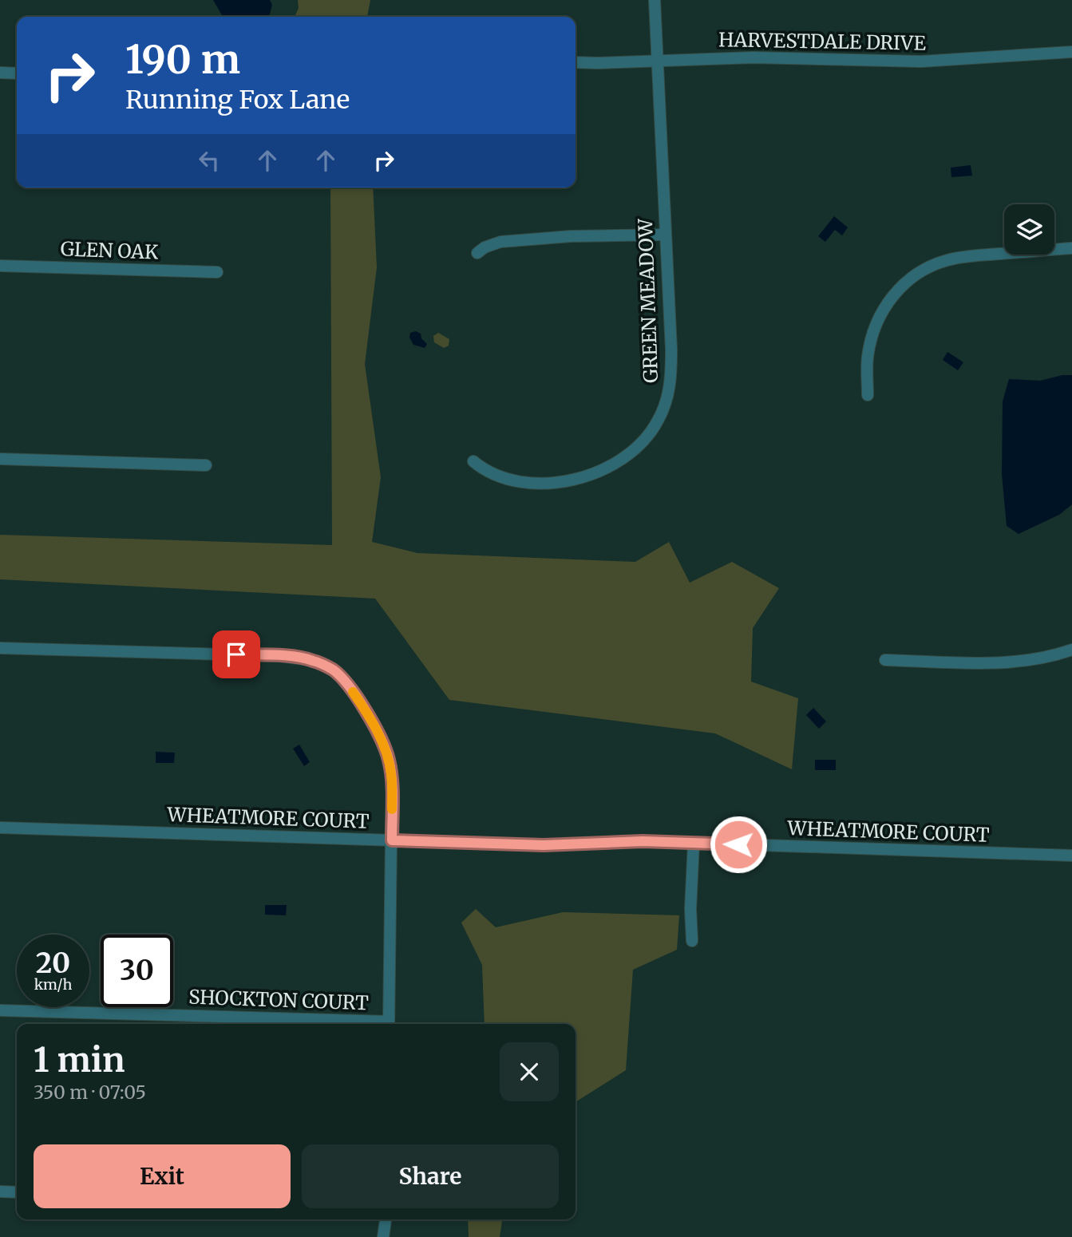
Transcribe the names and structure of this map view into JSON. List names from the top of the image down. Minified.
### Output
{"streets":{"street":["HARVESTDALE DRIVE","GLEN OAK","GREEN MEADOW","WHEATMORE COURT","SHOCKTON COURT"]},"crossings":[["HARVESTDALE DRIVE","GREEN MEADOW"]],"page":{"turn":["190 m","Running Fox Lane"],"speed":"20 km/h","limit":"30","heading":["1 min","350 m · 07:05"],"buttons":["Exit","Share"]}}
